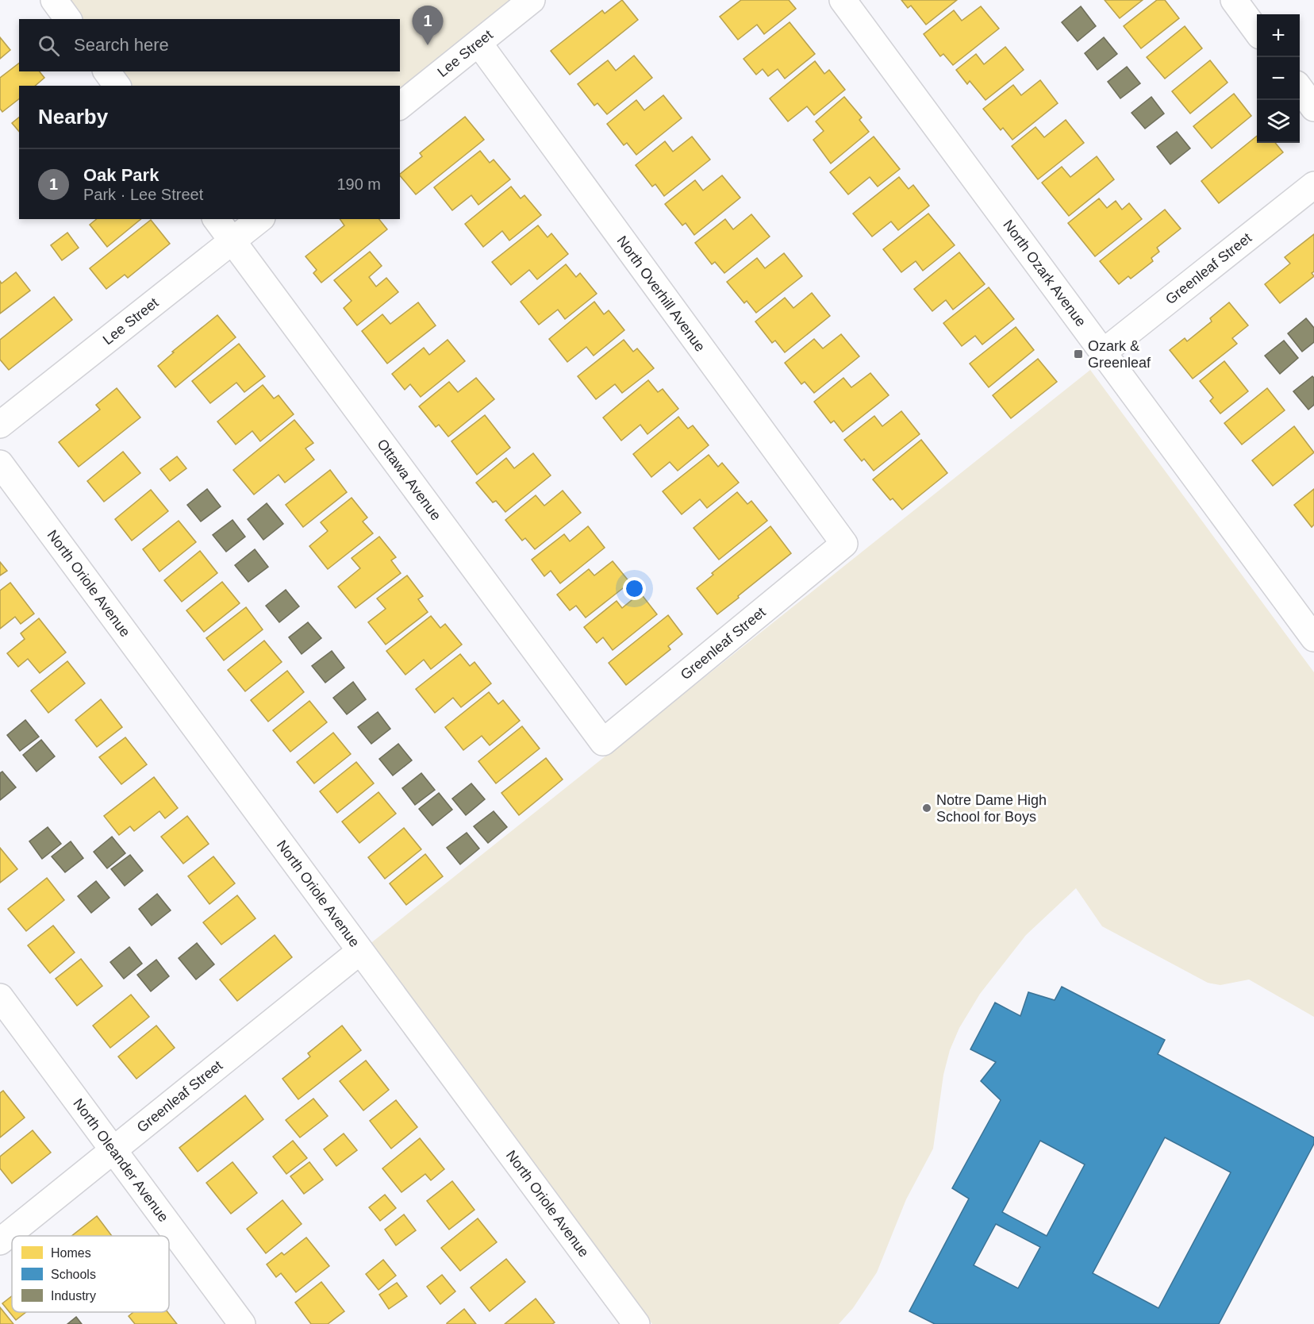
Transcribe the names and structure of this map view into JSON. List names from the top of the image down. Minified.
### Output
{"streets":{"street":["Lee Street","Greenleaf Street","North Ozark Avenue","North Overhill Avenue","Ottawa Avenue","North Oriole Avenue","North Oleander Avenue"]},"crossings":[["Lee Street","North Overhill Avenue"],["Lee Street","Ottawa Avenue"],["Greenleaf Street","North Ozark Avenue"],["Greenleaf Street","North Overhill Avenue"],["Greenleaf Street","Ottawa Avenue"],["Greenleaf Street","North Oriole Avenue"],["Greenleaf Street","North Oleander Avenue"]],"places":{"transit":["Ozark & Greenleaf"],"other":["Notre Dame High School for Boys"]},"legend":["Homes","Schools","Industry"],"page":{"pins":"1","map_buttons":["+","−"],"search":"Search here","heading":"Nearby","list":[{"mark":"1","name":"Oak Park","note":"Park · Lee Street","value":"190 m"}]}}
